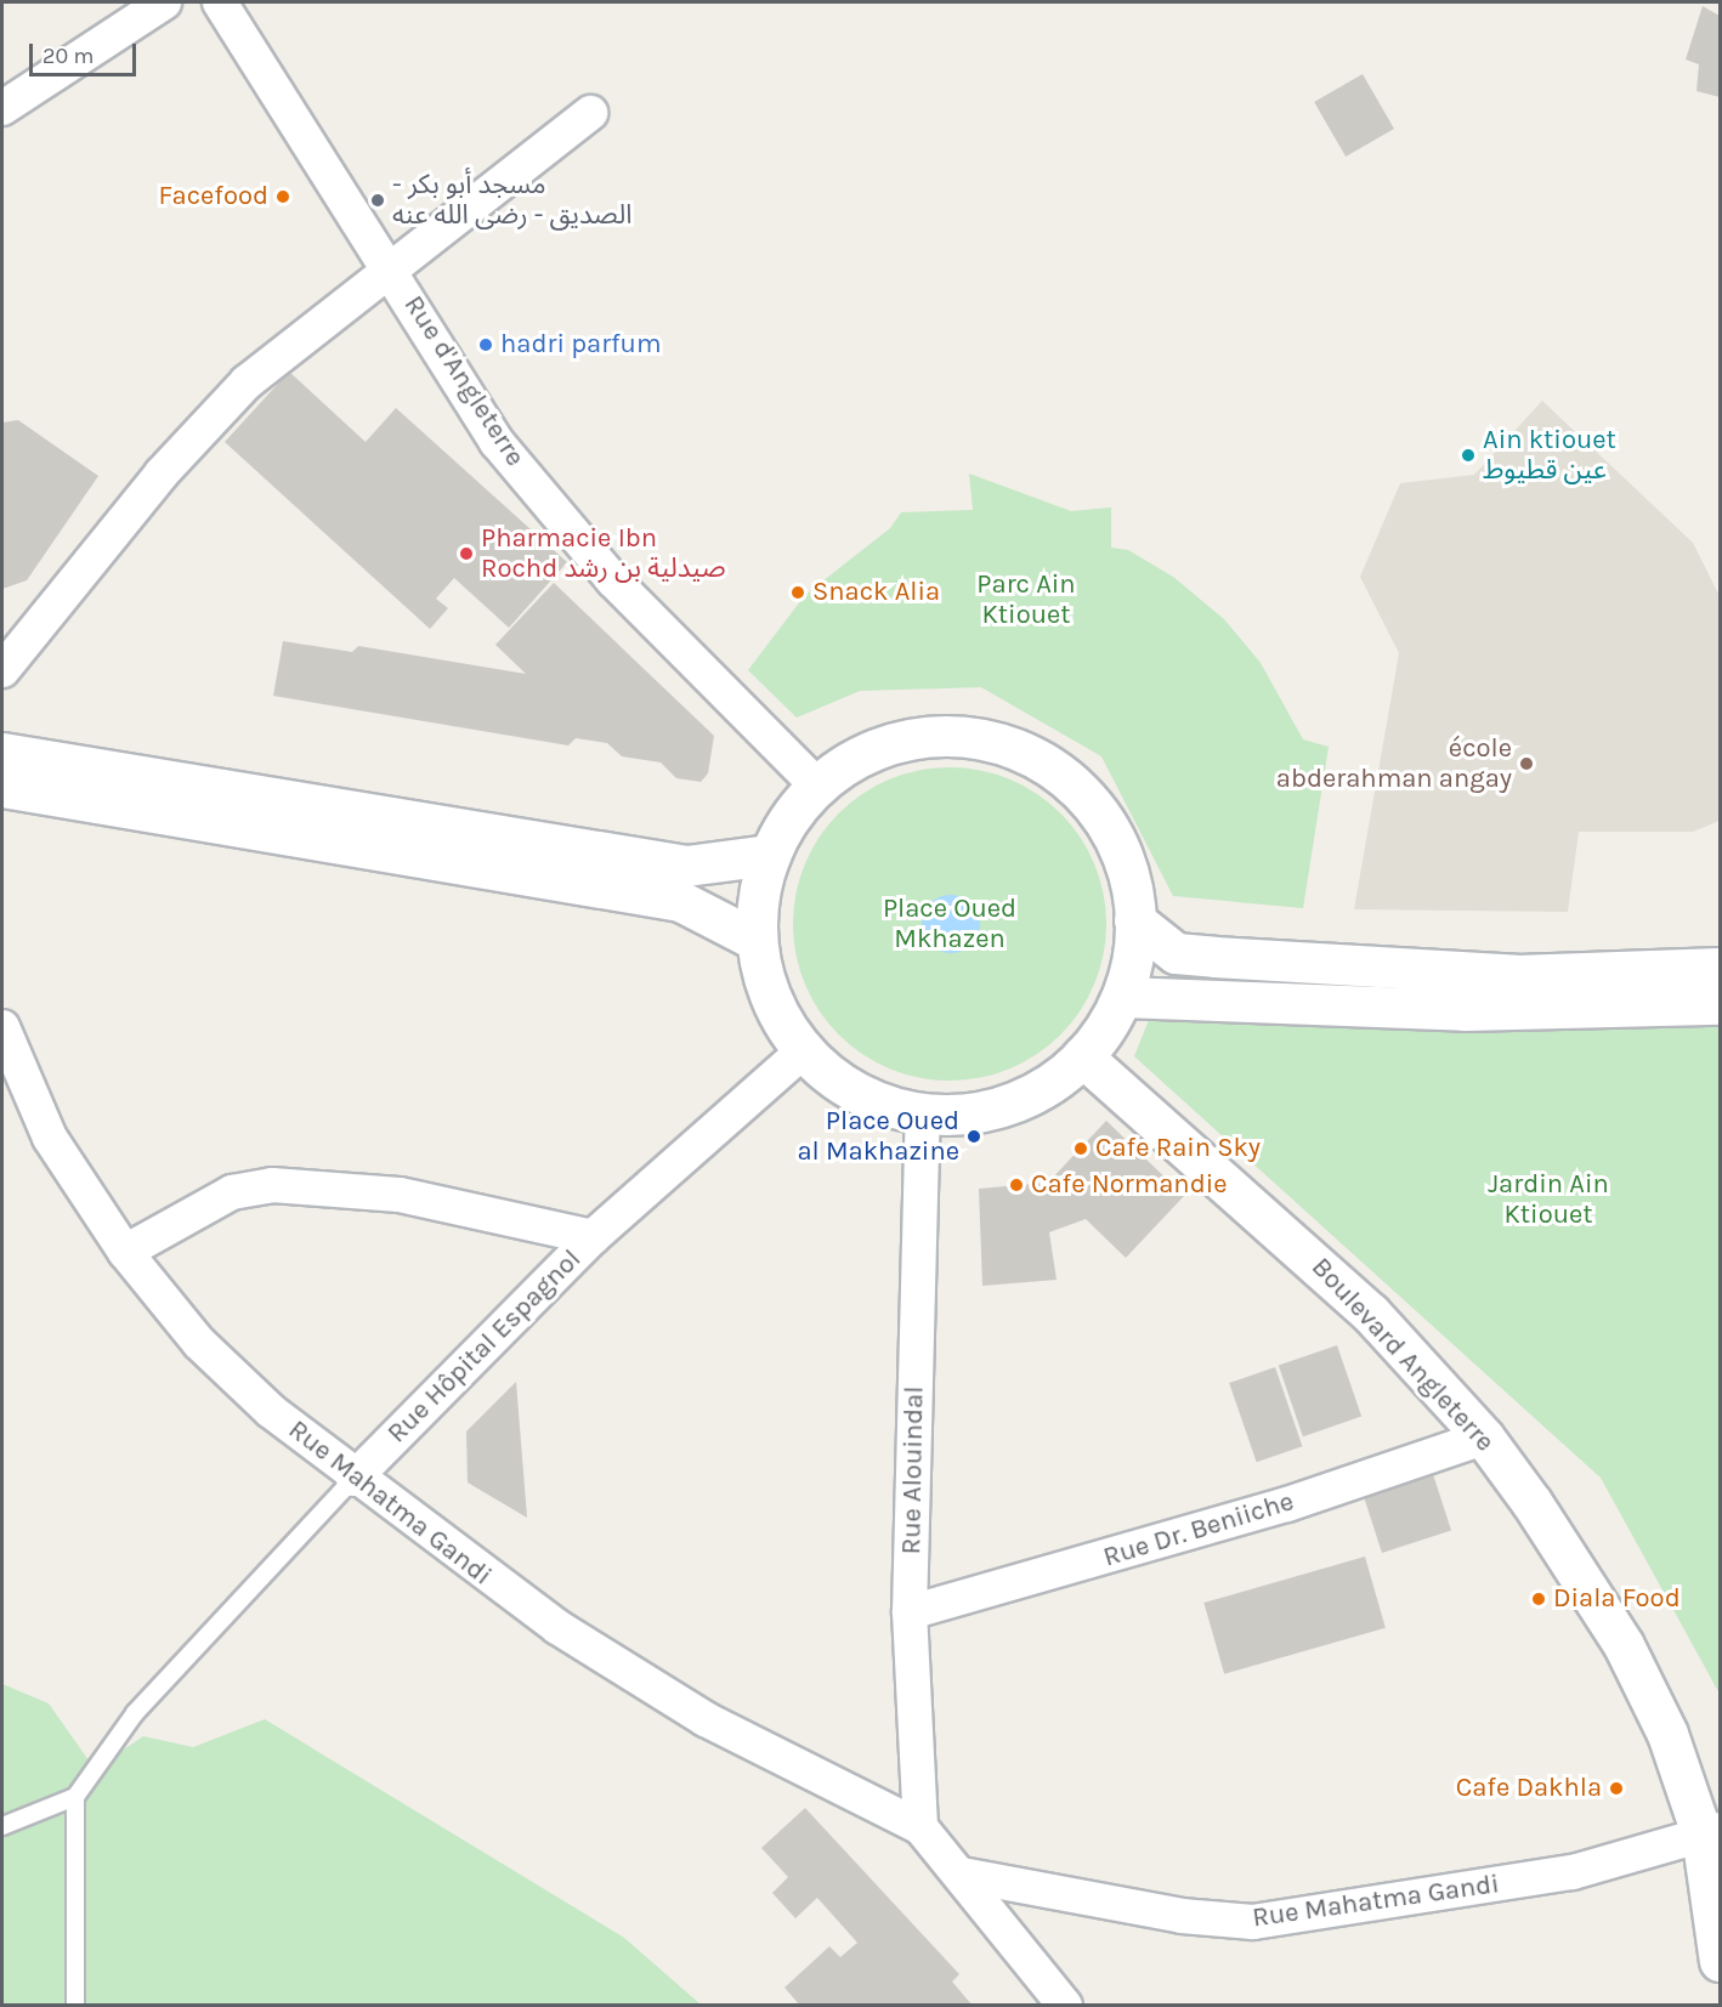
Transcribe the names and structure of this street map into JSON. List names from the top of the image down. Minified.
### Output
{"streets":{"main road":["Boulevard Angleterre"],"street":["Rue d'Angleterre","Rue Hôpital Espagnol","Rue Alouindal","Rue Mahatma Gandi","Rue Dr. Beniiche"]},"crossings":[["Rue Hôpital Espagnol","Rue Mahatma Gandi"],["Boulevard Angleterre","Rue Mahatma Gandi"],["Boulevard Angleterre","Rue Dr. Beniiche"],["Rue Alouindal","Rue Mahatma Gandi"],["Rue Alouindal","Rue Dr. Beniiche"]],"parks":["Parc Ain Ktiouet","Place Oued Mkhazen","Jardin Ain Ktiouet"],"places":["Facefood","- مسجد أبو بكر الصديق - رضى الله عنه","hadri parfum","Ain ktiouet عين قطيوط","Pharmacie Ibn Rochd صيدلية بن رشد","Snack Alia","école abderahman angay","Place Oued al Makhazine","Cafe Rain Sky","Cafe Normandie","Diala Food","Cafe Dakhla"],"scale_bar":"20 m"}
